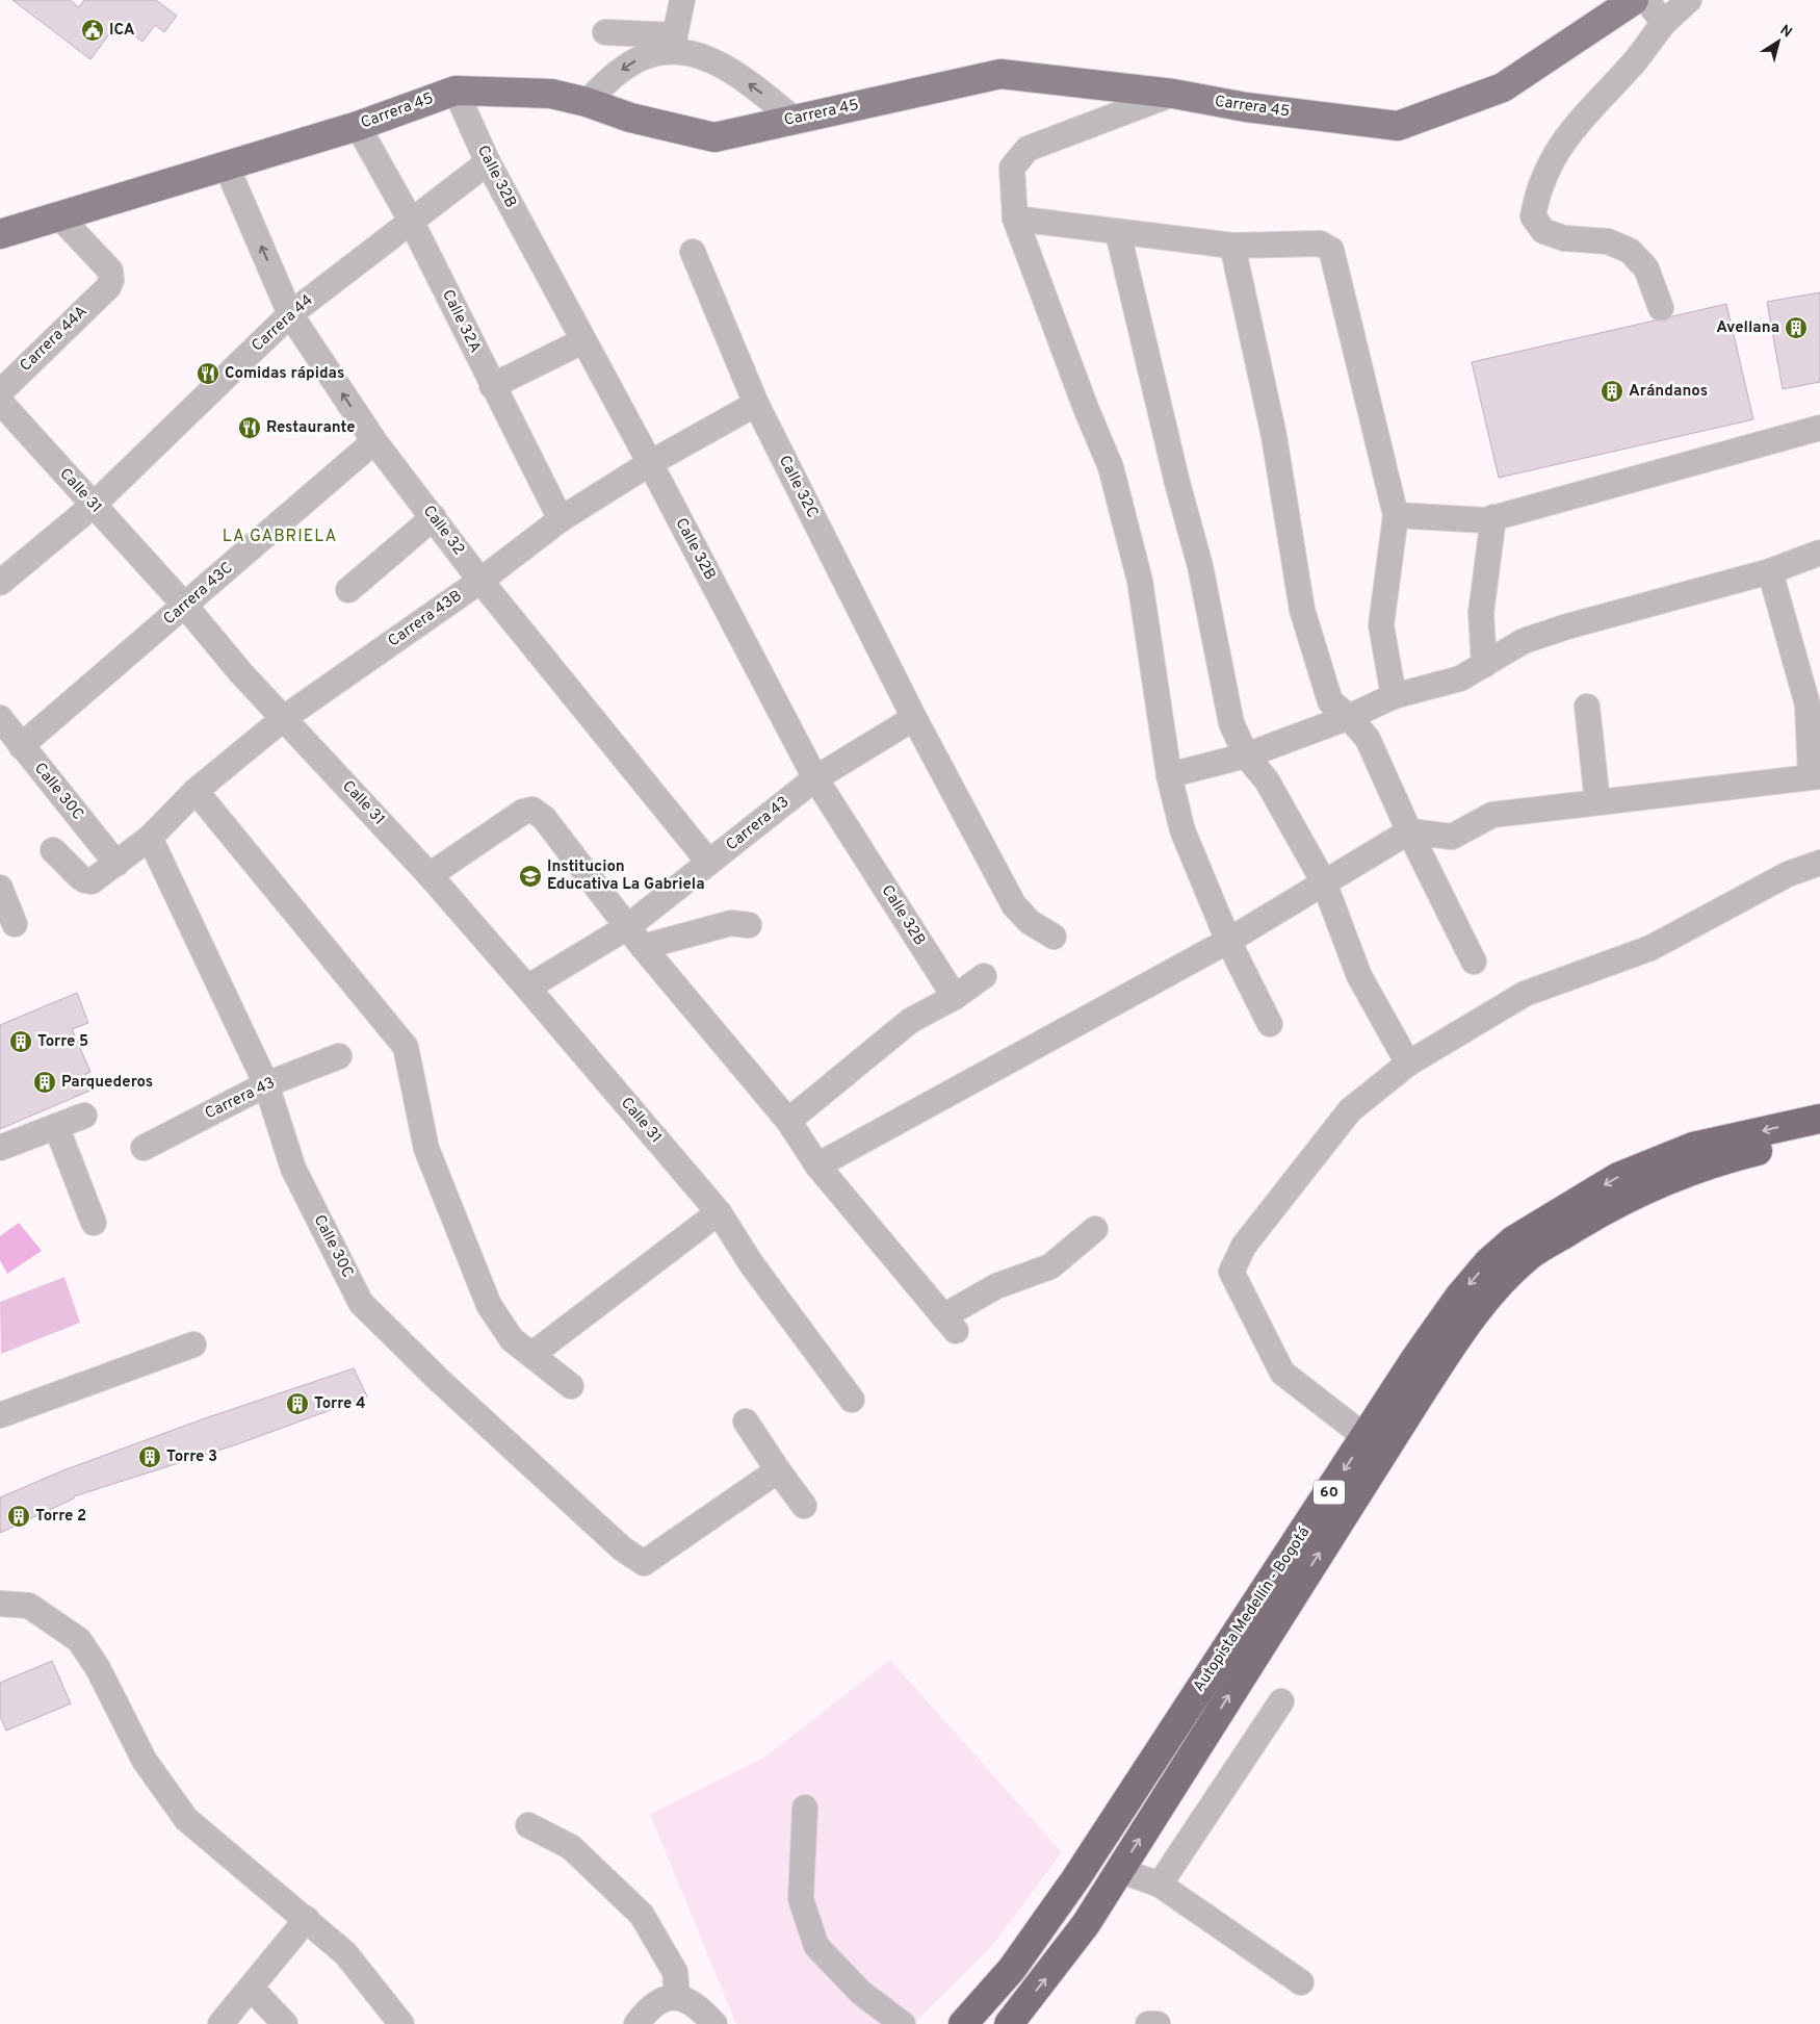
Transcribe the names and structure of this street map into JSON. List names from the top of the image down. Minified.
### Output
{"streets":{"highway":["60","Autopista Medellín - Bogotá"],"main road":["Carrera 45"],"street":["Calle 32B","Calle 32A","Carrera 44","Carrera 44A","Calle 32C","Calle 31","Calle 32","Carrera 43C","Carrera 43B","Calle 30C","Carrera 43"]},"crossings":[["Carrera 45","Calle 32B"],["Carrera 45","Calle 32A"],["Carrera 45","Carrera 44A"],["Carrera 45","Calle 32"],["Calle 32B","Carrera 44"],["Calle 32B","Carrera 43B"],["Calle 32B","Carrera 43"],["Calle 32A","Carrera 44"],["Calle 32A","Carrera 43B"],["Carrera 44","Calle 31"],["Carrera 44","Calle 32"],["Calle 32C","Carrera 43B"],["Calle 32C","Carrera 43"],["Calle 31","Carrera 43C"],["Calle 31","Carrera 43B"],["Calle 31","Carrera 43"],["Calle 32","Carrera 43C"],["Calle 32","Carrera 43B"],["Calle 32","Carrera 43"],["Carrera 43C","Calle 30C"],["Carrera 43B","Calle 30C"],["Calle 30C","Carrera 43"]],"one_way":["Calle 32"],"districts":["LA GABRIELA"],"places":{"public building":["ICA"],"building":["Avellana","Arándanos","Torre 5","Parquederos","Torre 4","Torre 3","Torre 2"],"restaurant":["Comidas rápidas","Restaurante"],"school or university":["Institucion Educativa La Gabriela"]},"north":"top right"}
